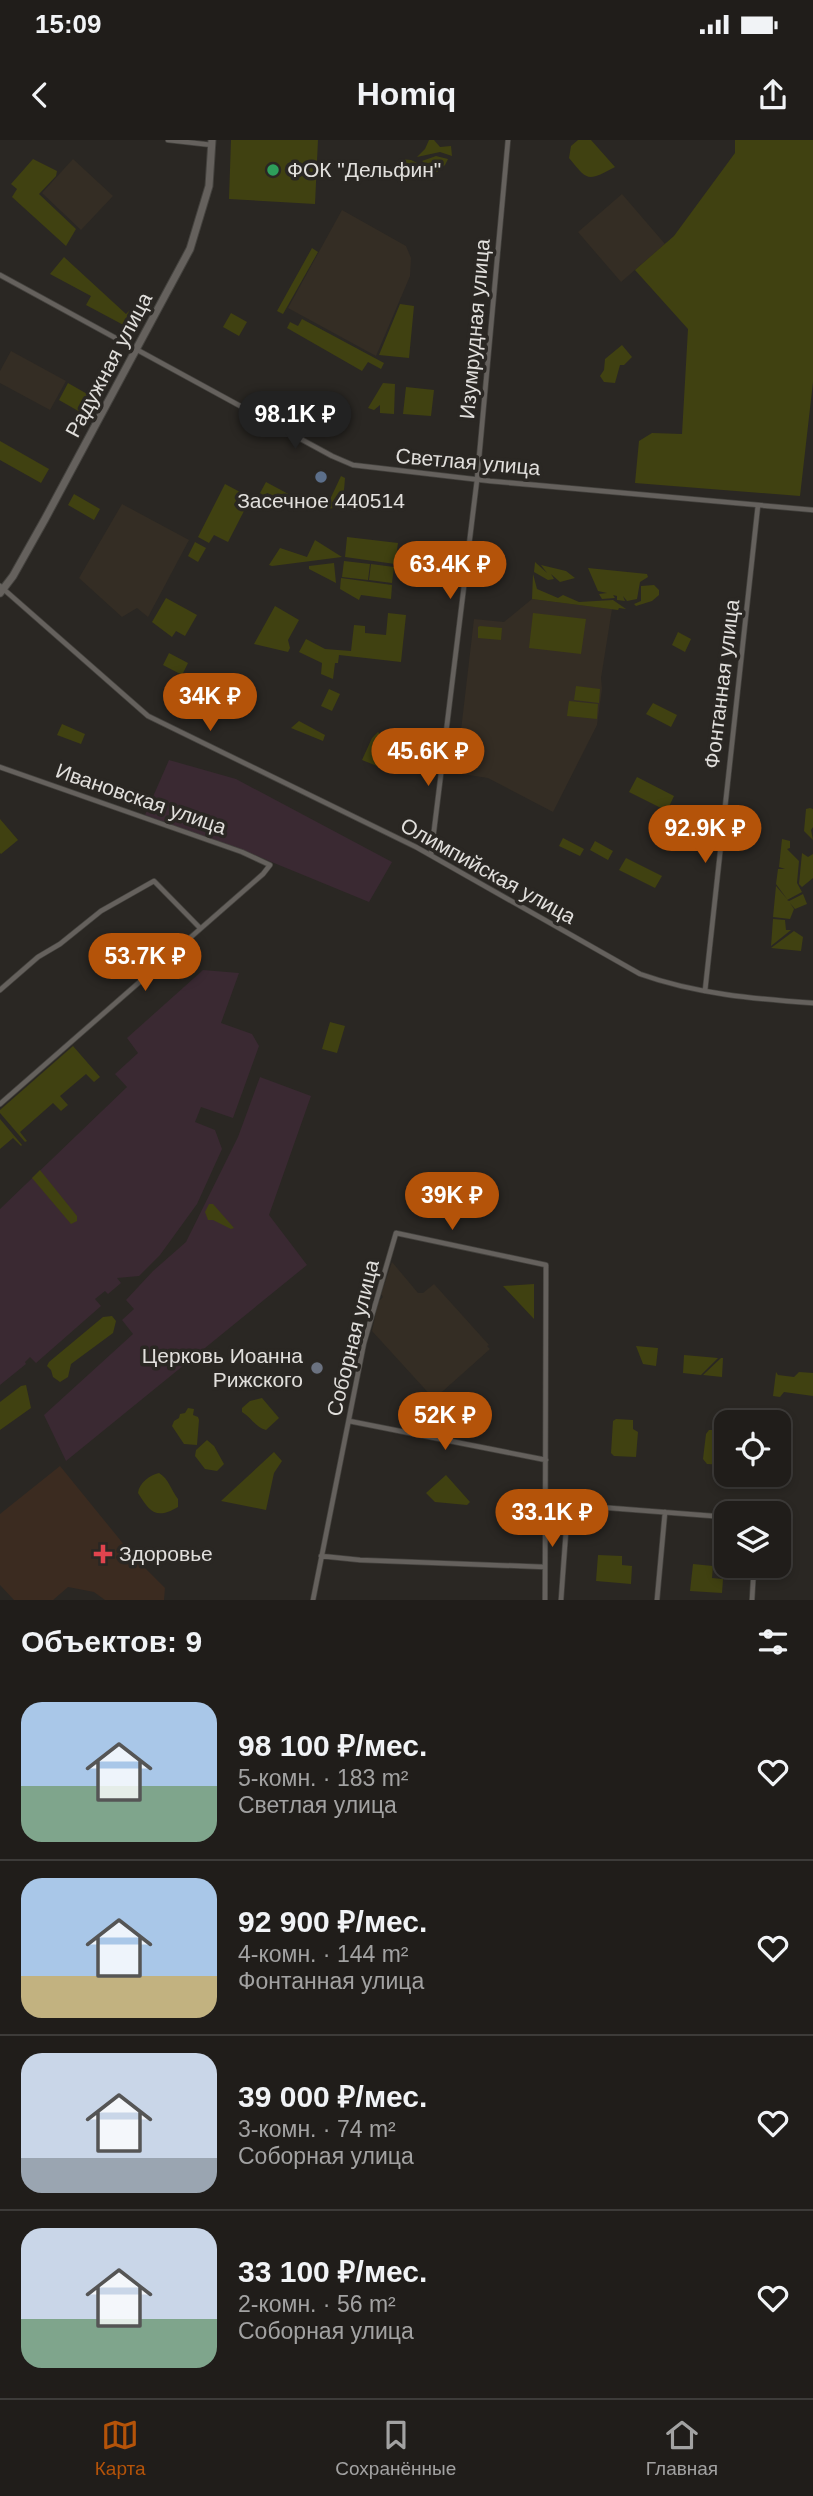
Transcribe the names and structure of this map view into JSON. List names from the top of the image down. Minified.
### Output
{"streets":{"main road":["Радужная улица"],"street":["Изумрудная улица","Светлая улица","Фонтанная улица","Ивановская улица","Олимпийская улица","Соборная улица"]},"crossings":[["Изумрудная улица","Светлая улица"],["Изумрудная улица","Олимпийская улица"],["Радужная улица","Светлая улица"],["Радужная улица","Олимпийская улица"],["Светлая улица","Фонтанная улица"],["Фонтанная улица","Олимпийская улица"]],"places":{"other":["ФОК \"Дельфин\"","Засечное 440514","Церковь Иоанна Рижского"],"health":["Здоровье"]},"page":{"status":"15:09","header":"Homiq","price":["98.1K ₽","63.4K ₽","34K ₽","45.6K ₽","92.9K ₽","53.7K ₽","39K ₽","52K ₽","33.1K ₽"],"heading":"Объектов: 9","list":[{"name":"98 100 ₽/мес.","note":"5-комн. · 183 m² · Светлая улица"},{"name":"92 900 ₽/мес.","note":"4-комн. · 144 m² · Фонтанная улица"},{"name":"39 000 ₽/мес.","note":"3-комн. · 74 m² · Соборная улица"},{"name":"33 100 ₽/мес.","note":"2-комн. · 56 m² · Соборная улица"}],"tabs":["Карта","Сохранённые","Главная"]}}
